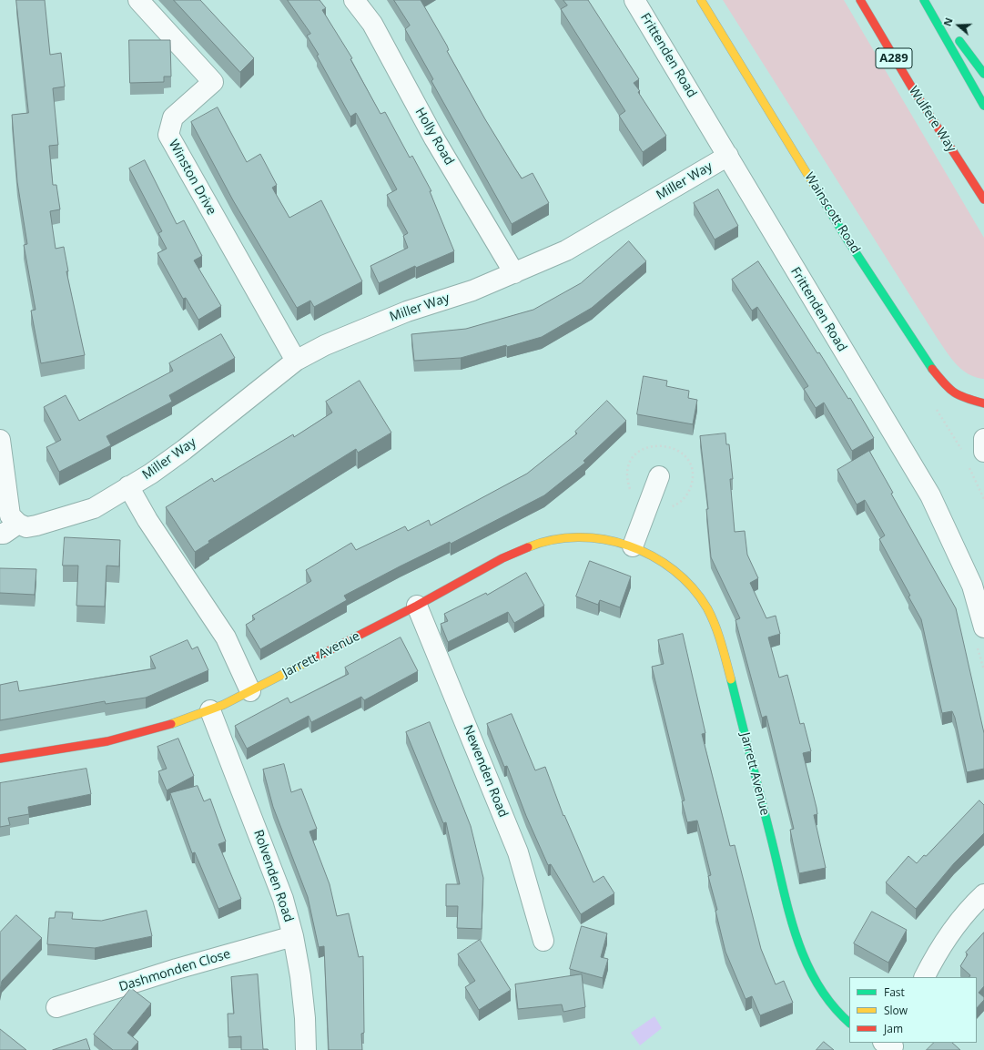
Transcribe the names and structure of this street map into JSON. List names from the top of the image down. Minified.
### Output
{"streets":{"street":["Frittenden Road","A289","Wulfere Way","Holly Road","Winston Drive","Miller Way","Wainscott Road","Jarrett Avenue","Newenden Road","Rolvenden Road","Dashmonden Close"]},"crossings":[["Frittenden Road","Miller Way"],["Holly Road","Miller Way"],["Winston Drive","Miller Way"],["Miller Way","Jarrett Avenue"],["Jarrett Avenue","Newenden Road"],["Jarrett Avenue","Rolvenden Road"],["Rolvenden Road","Dashmonden Close"]],"legend":["Fast","Slow","Jam"],"north":"left"}
